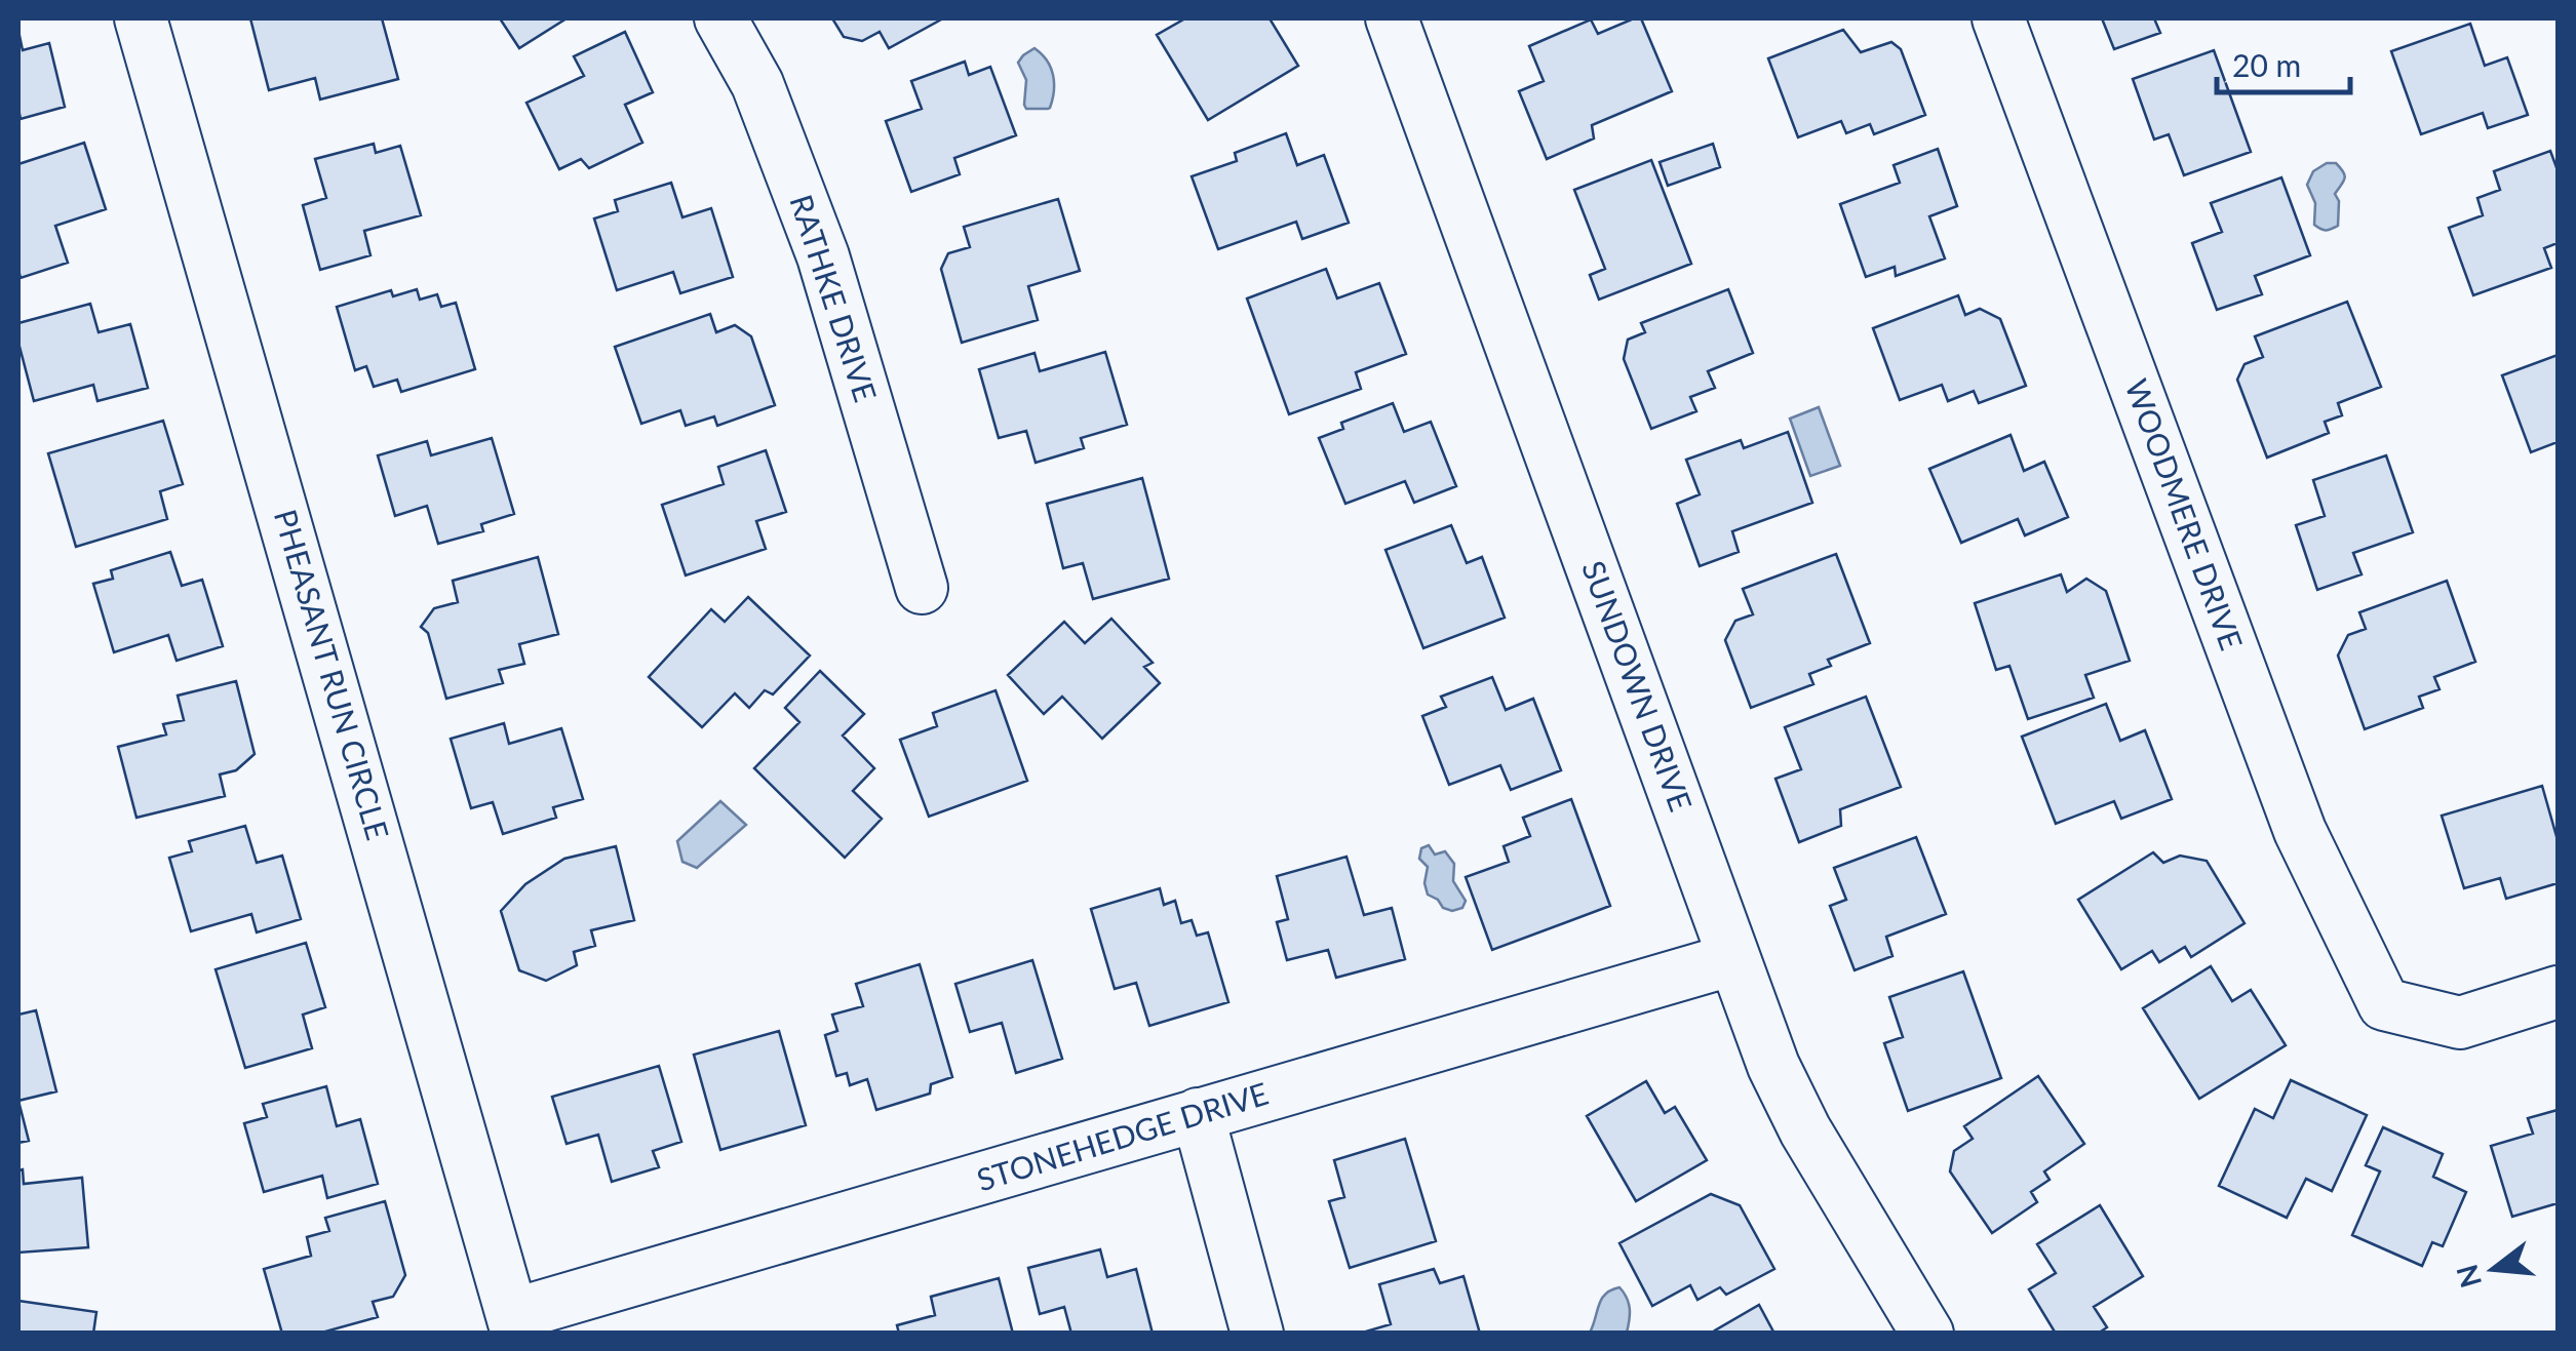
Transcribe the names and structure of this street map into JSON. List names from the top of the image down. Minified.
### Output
{"streets":{"street":["RATHKE DRIVE","WOODMERE DRIVE","PHEASANT RUN CIRCLE","SUNDOWN DRIVE","STONEHEDGE DRIVE"]},"crossings":[["PHEASANT RUN CIRCLE","STONEHEDGE DRIVE"],["SUNDOWN DRIVE","STONEHEDGE DRIVE"]],"scale_bar":"20 m","north":"left"}
